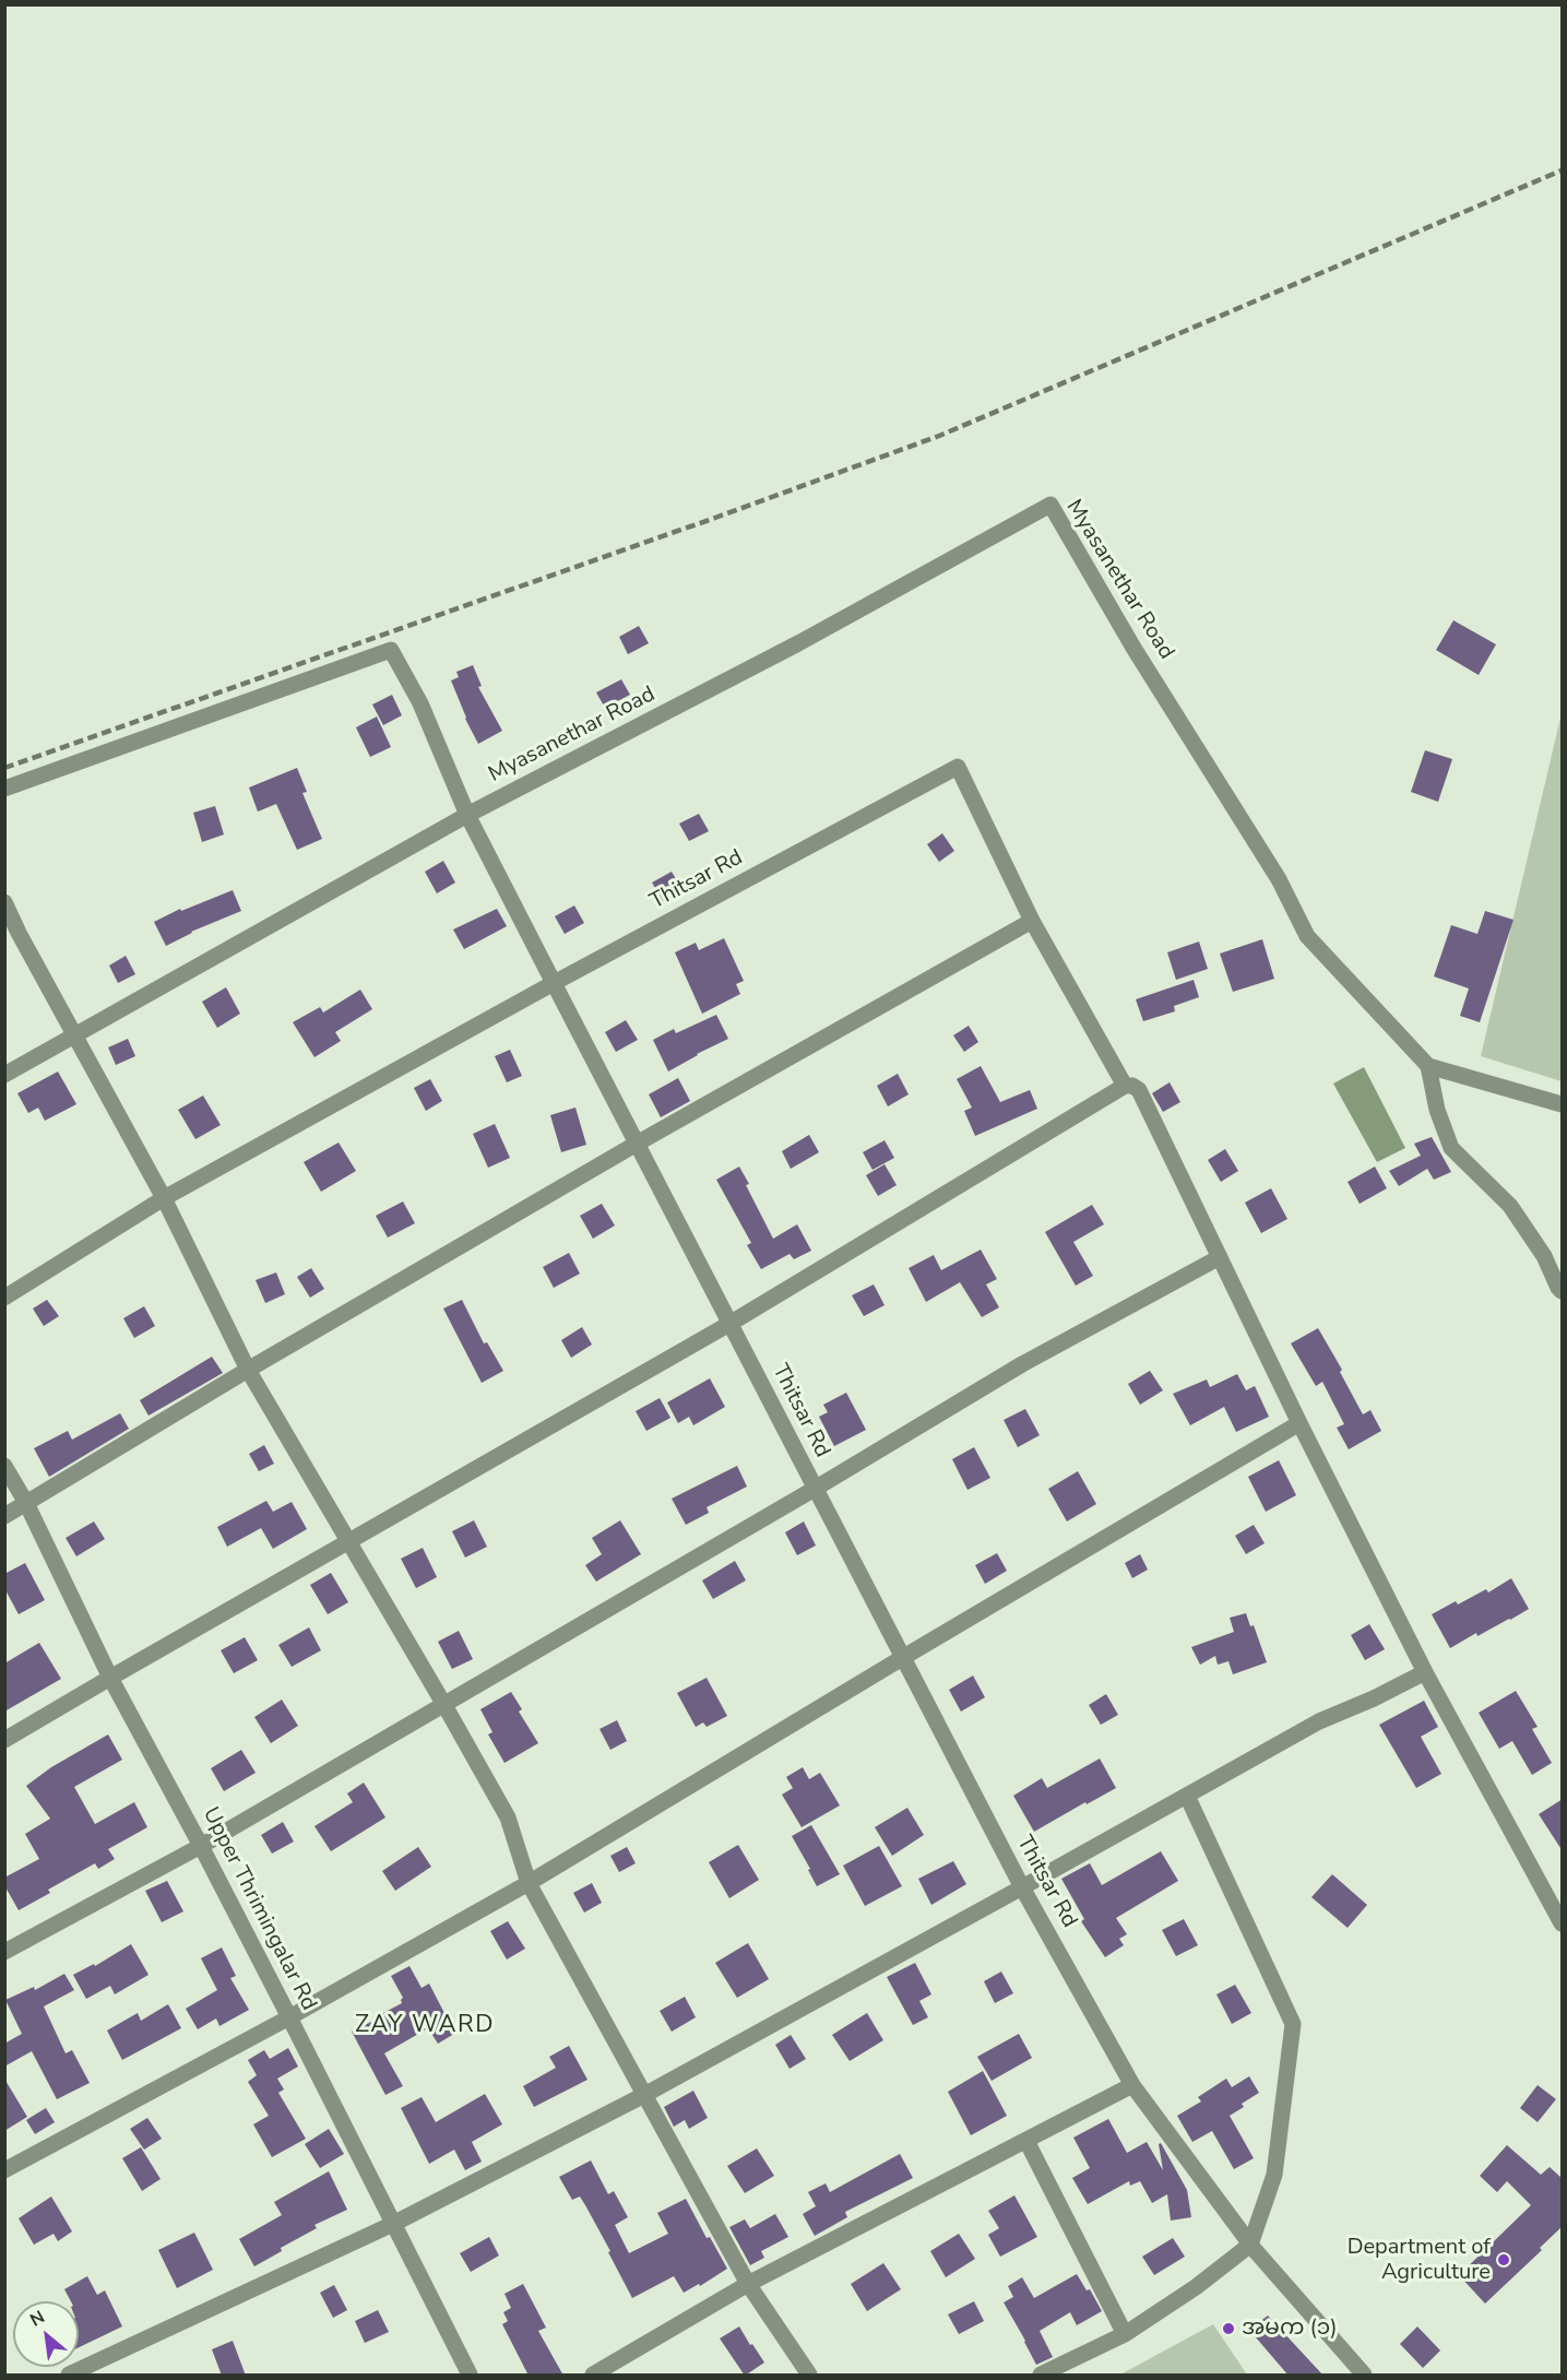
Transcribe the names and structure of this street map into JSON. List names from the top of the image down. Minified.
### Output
{"streets":{"street":["Myasanethar Road","Thitsar Rd","Upper Thrimingalar Rd"]},"districts":["ZAY WARD"],"places":["Department of Agriculture","အမက (၁)"],"north":"top left"}
